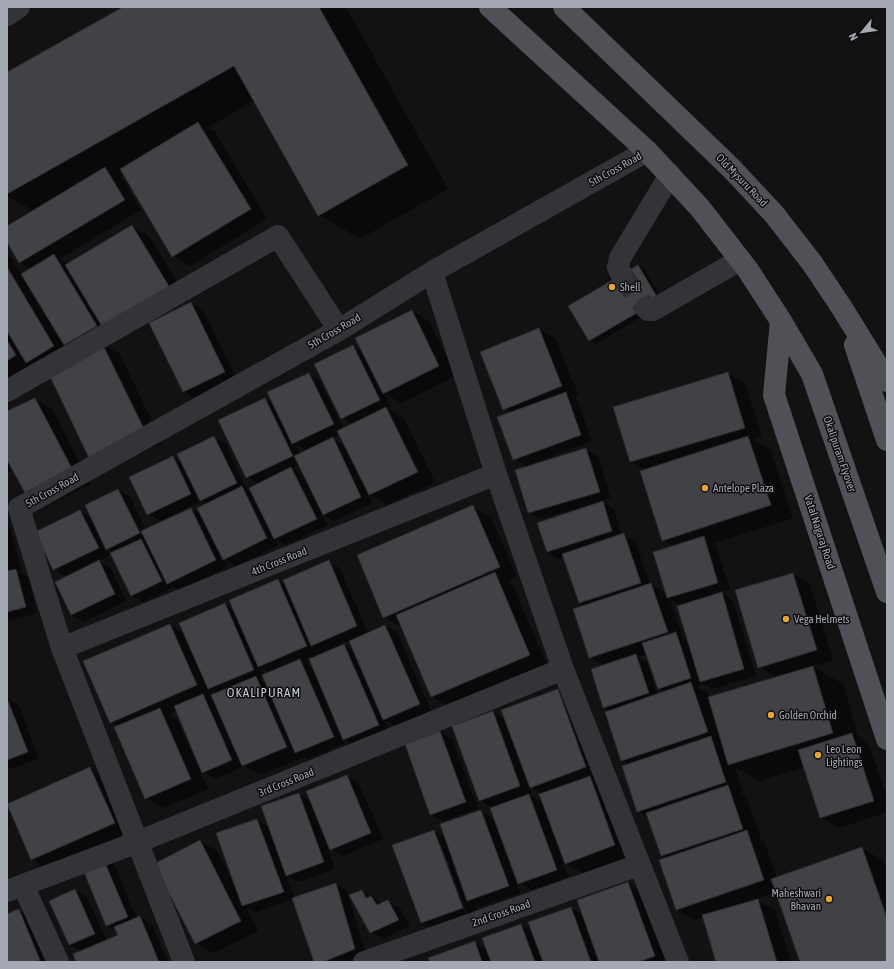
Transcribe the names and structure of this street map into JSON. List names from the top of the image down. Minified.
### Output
{"streets":{"main road":["Old Mysuru Road","Okalipuram Flyover","Vatal Nagaraj Road"],"street":["5th Cross Road","4th Cross Road","3rd Cross Road","2nd Cross Road"]},"crossings":[["Okalipuram Flyover","Vatal Nagaraj Road"]],"districts":["OKALIPURAM"],"places":["Shell","Antelope Plaza","Vega Helmets","Golden Orchid","Leo Leon Lightings","Maheshwari Bhavan"],"north":"bottom left"}
